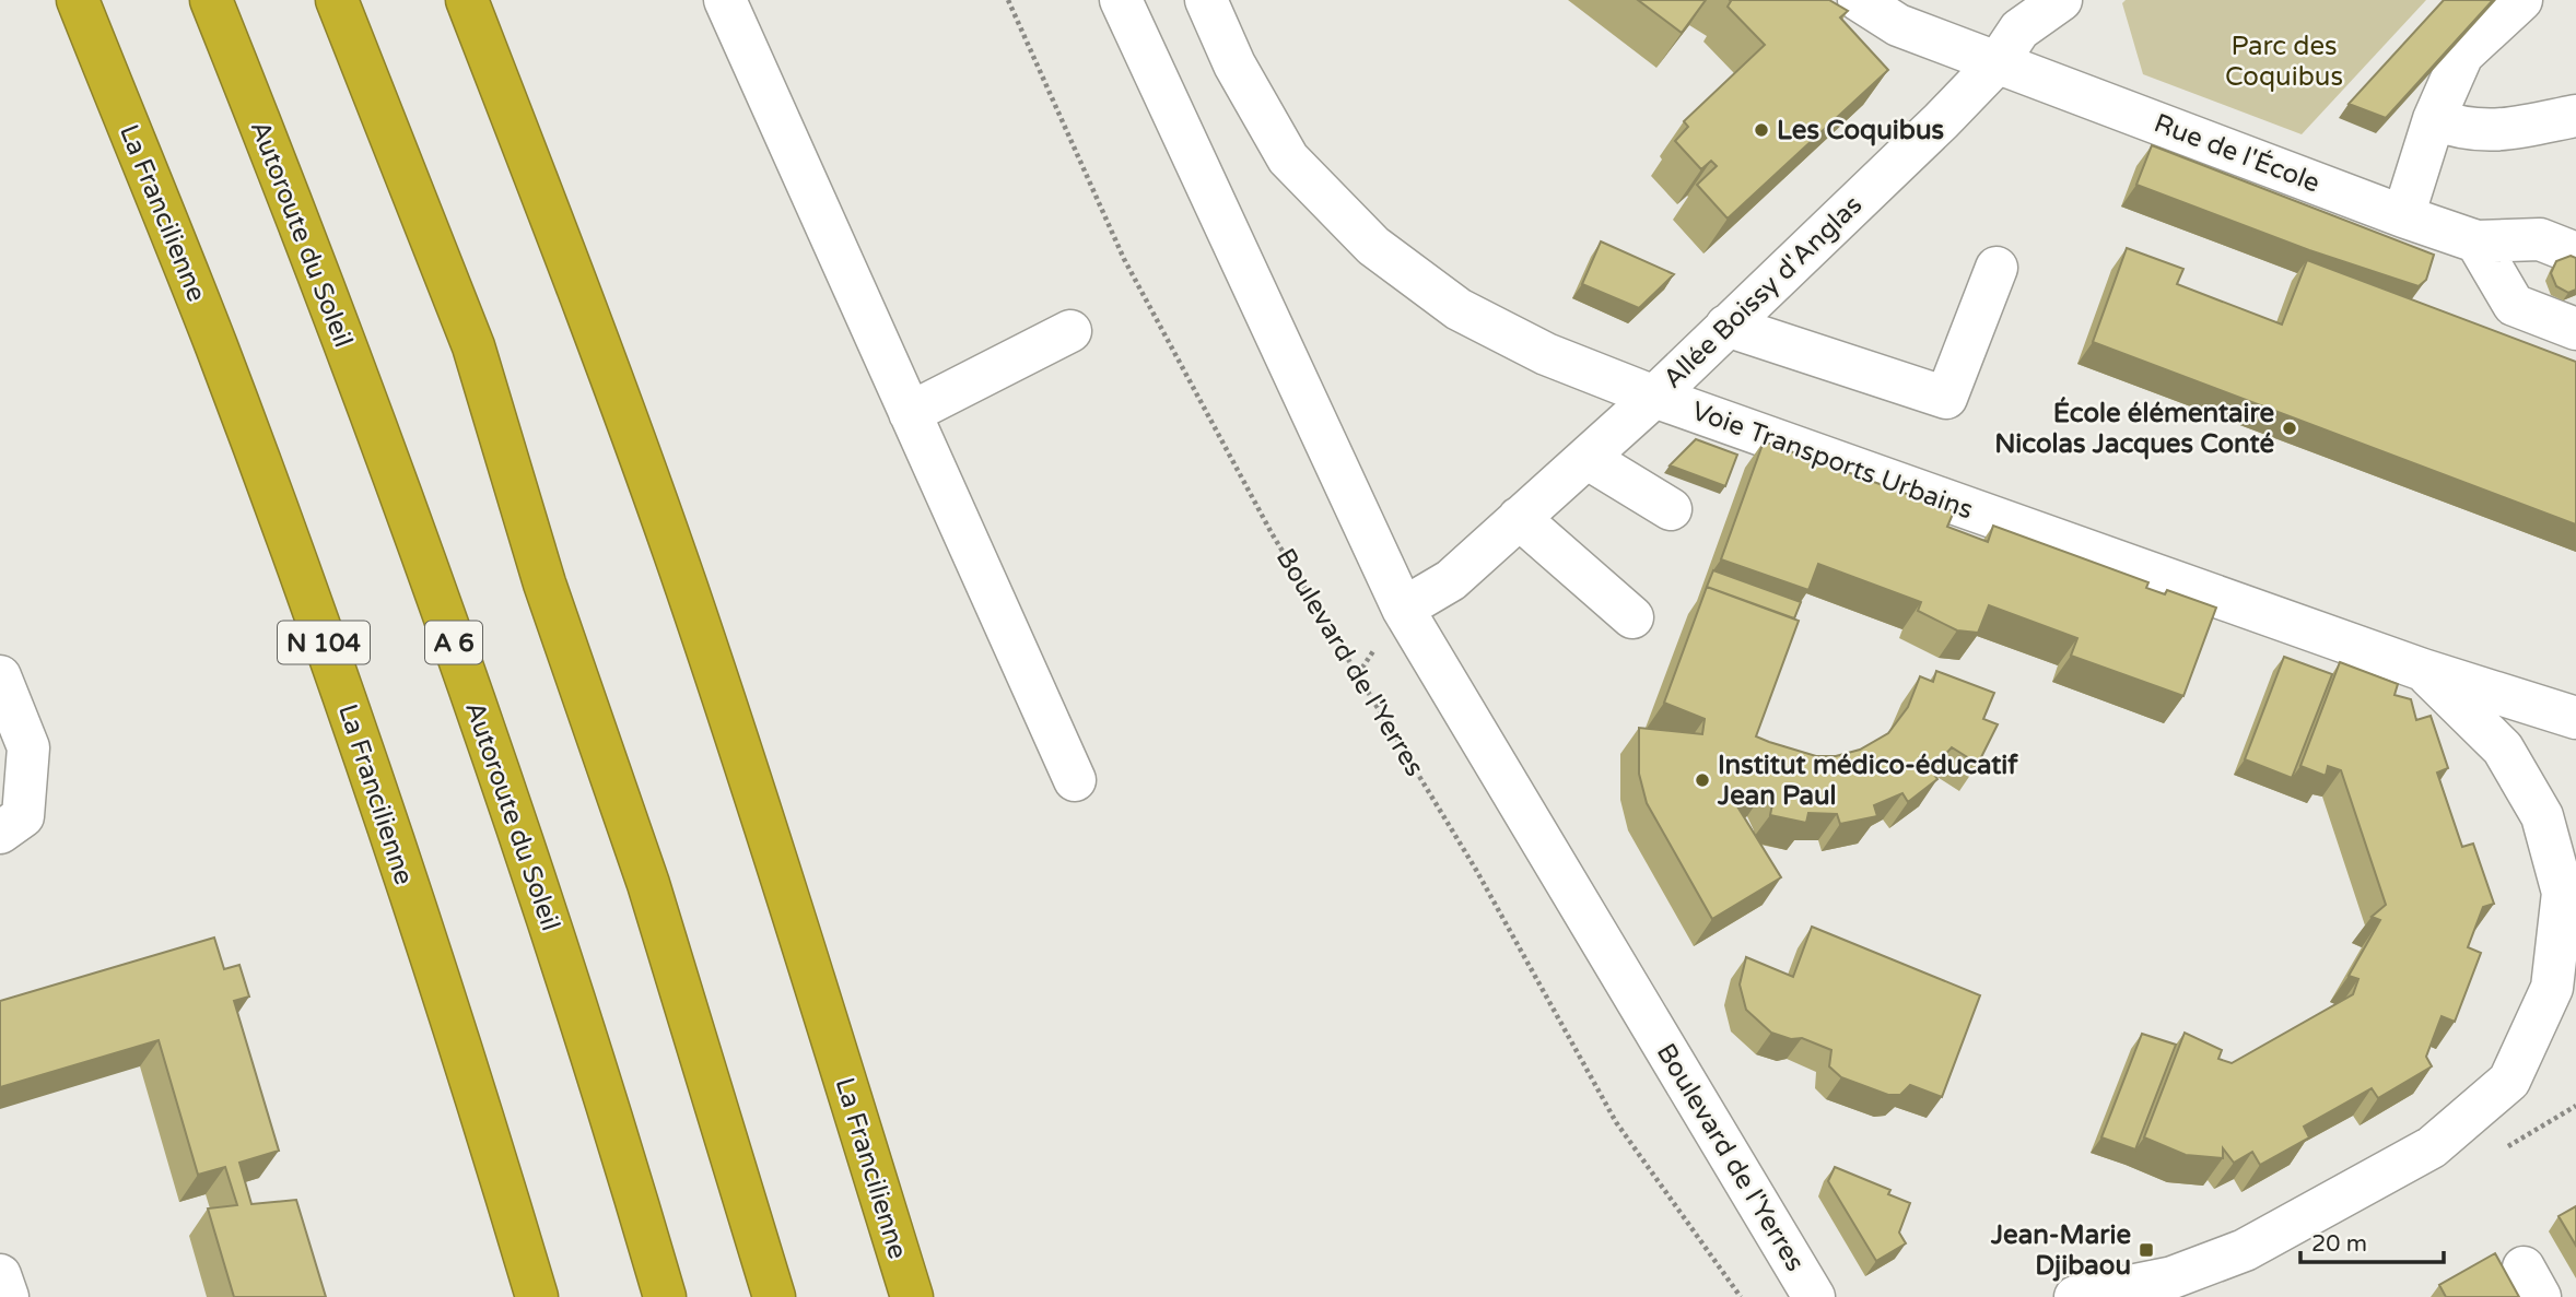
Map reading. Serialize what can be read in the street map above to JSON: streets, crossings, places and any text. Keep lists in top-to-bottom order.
{
  "streets": {
    "highway": [
      "La Francilienne",
      "Autoroute du Soleil",
      "N 104",
      "A 6"
    ],
    "street": [
      "Rue de l'École",
      "Allée Boissy d'Anglas",
      "Voie Transports Urbains",
      "Boulevard de l'Yerres"
    ]
  },
  "crossings": [
    ["Rue de l'École", "Allée Boissy d'Anglas"],
    ["Allée Boissy d'Anglas", "Voie Transports Urbains"],
    ["Allée Boissy d'Anglas", "Boulevard de l'Yerres"]
  ],
  "parks": ["Parc des Coquibus"],
  "places": {
    "other": ["Les Coquibus", "École élémentaire Nicolas Jacques Conté", "Institut médico-éducatif Jean Paul"],
    "transit": ["Jean-Marie Djibaou"]
  },
  "scale_bar": "20 m"
}
